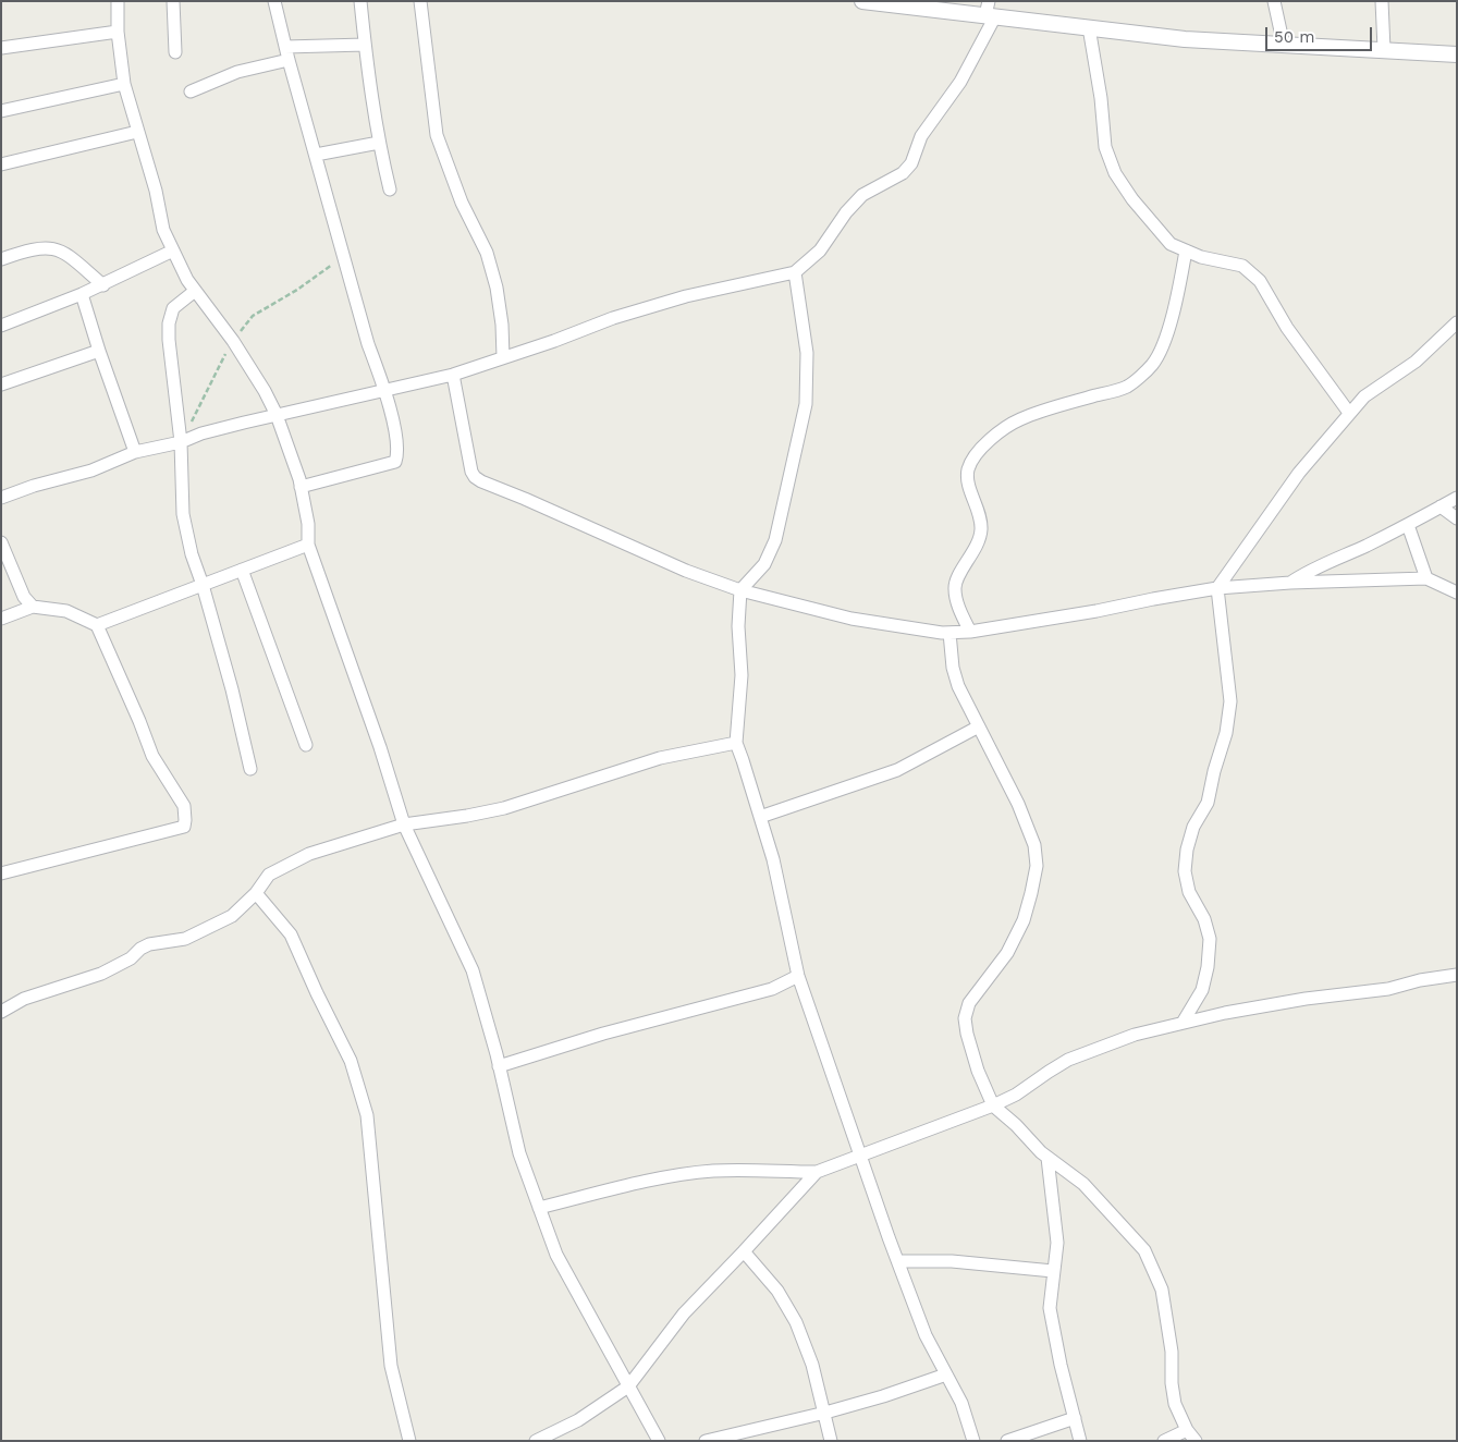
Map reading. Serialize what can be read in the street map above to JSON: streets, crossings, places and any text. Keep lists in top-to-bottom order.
{
  "scale_bar": "50 m"
}
